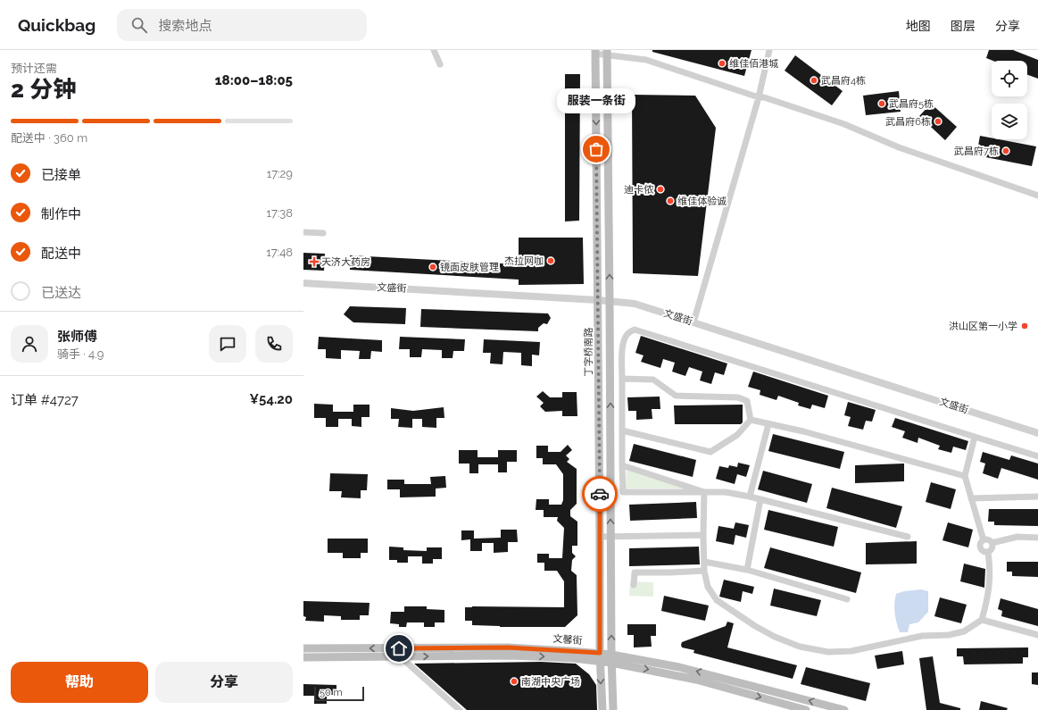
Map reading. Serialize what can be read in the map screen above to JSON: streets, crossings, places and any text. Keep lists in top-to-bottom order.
{
  "streets": {
    "main road": ["丁字桥南路", "文馨街"],
    "street": ["文盛街"]
  },
  "crossings": [
    ["文盛街", "丁字桥南路"],
    ["丁字桥南路", "文馨街"]
  ],
  "places": {
    "other": [
      "维佳佰港城",
      "武昌府4栋",
      "武昌府5栋",
      "武昌府6栋",
      "服装一条街",
      "武昌府7栋",
      "迪卡侬",
      "维佳体验诚",
      "杰拉网咖",
      "镜面皮肤管理",
      "洪山区第一小学",
      "南湖中央广场"
    ],
    "health": ["天济大药房"]
  },
  "scale_bar": "50 m",
  "page": {
    "header": "Quickbag",
    "search": "搜索地点",
    "nav": ["地图", "图层", "分享"],
    "heading": ["2 分钟", "预计还需", "18:00–18:05"],
    "panel": [
      "张师傅",
      "骑手 · 4.9",
      "订单 #4727",
      "¥54.20"
    ],
    "bubble": "服装一条街",
    "bar": "配送中 · 360 m",
    "list": [
      ["已接单", "17:29"],
      ["制作中", "17:38"],
      ["配送中", "17:48"],
      "已送达"
    ],
    "buttons": ["帮助", "分享"],
    "scale": "50 m"
  }
}
